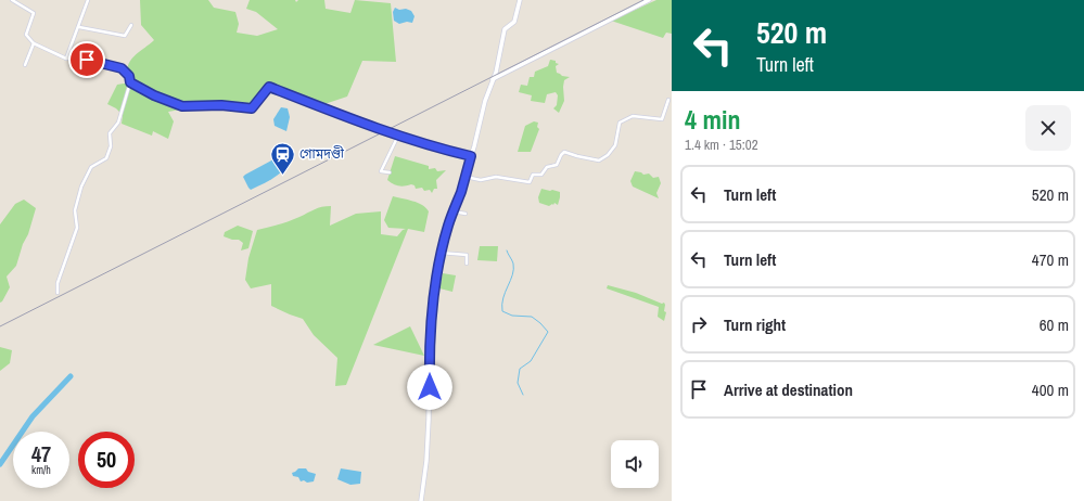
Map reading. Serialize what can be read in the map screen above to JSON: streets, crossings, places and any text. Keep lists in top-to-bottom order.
{
  "places": {
    "station": ["গোমদণ্ডী"]
  },
  "page": {
    "turn": ["520 m", "Turn left"],
    "heading": ["4 min", "1.4 km · 15:02"],
    "list": [
      {
        "name": "Turn left",
        "value": "520 m"
      },
      {
        "name": "Turn left",
        "value": "470 m"
      },
      {
        "name": "Turn right",
        "value": "60 m"
      },
      {
        "name": "Arrive at destination",
        "value": "400 m"
      }
    ],
    "speed": "47 km/h",
    "limit": "50"
  }
}
